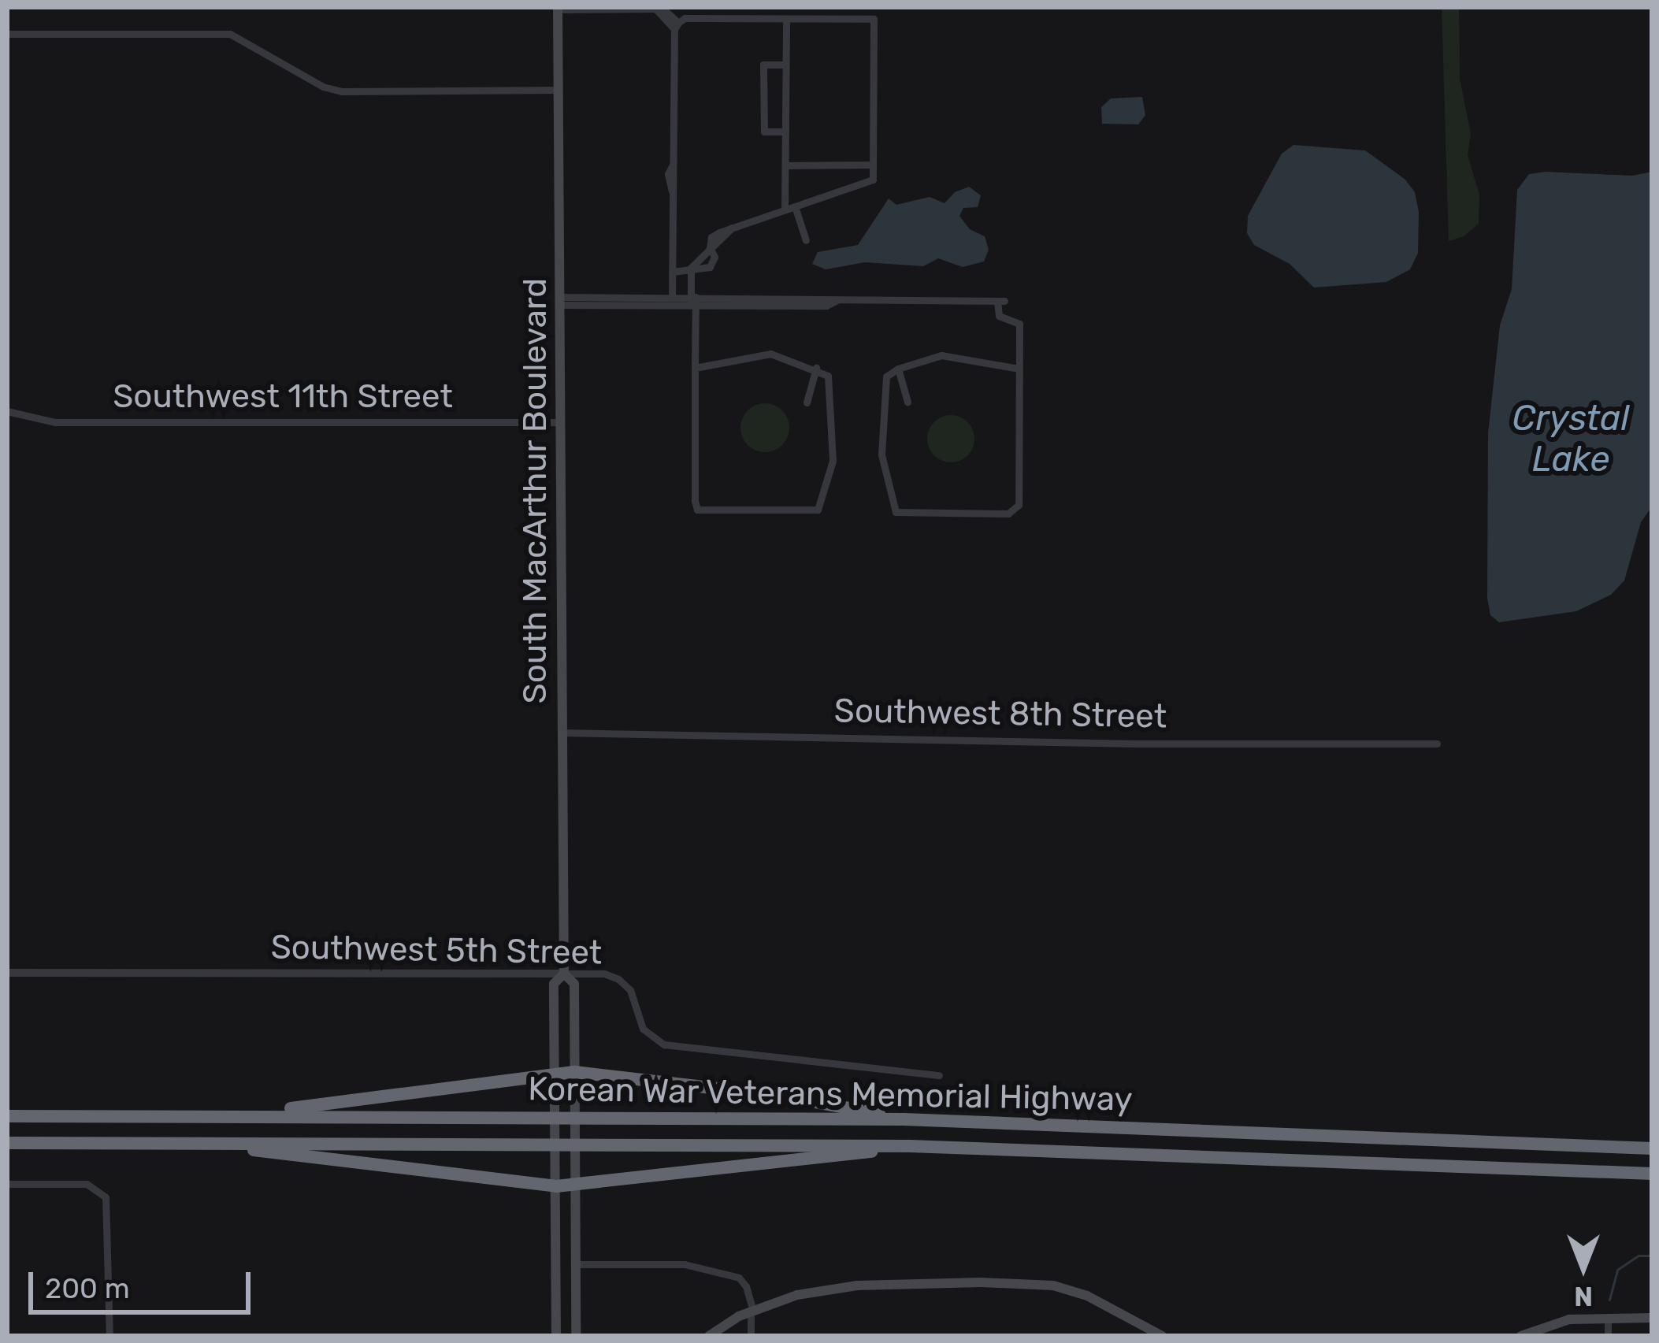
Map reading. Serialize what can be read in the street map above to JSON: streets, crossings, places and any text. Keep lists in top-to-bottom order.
{
  "streets": {
    "highway": ["Korean War Veterans Memorial Highway"],
    "main road": ["South MacArthur Boulevard"],
    "street": ["Southwest 11th Street", "Southwest 8th Street", "Southwest 5th Street"]
  },
  "crossings": [
    ["Southwest 11th Street", "South MacArthur Boulevard"],
    ["South MacArthur Boulevard", "Southwest 8th Street"],
    ["South MacArthur Boulevard", "Southwest 5th Street"]
  ],
  "water": ["Crystal Lake"],
  "scale_bar": "200 m",
  "north": "bottom"
}
